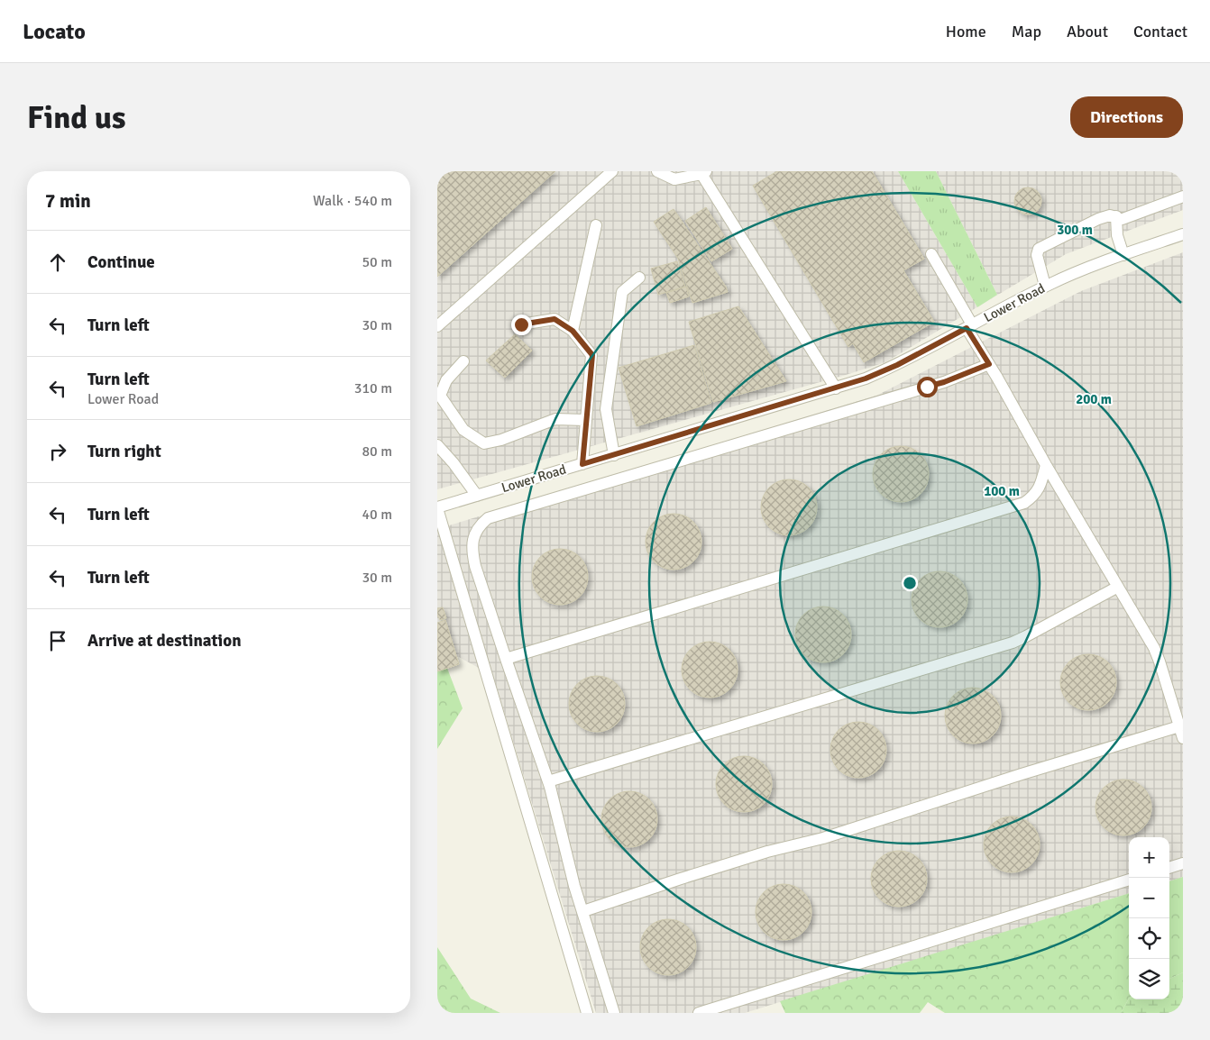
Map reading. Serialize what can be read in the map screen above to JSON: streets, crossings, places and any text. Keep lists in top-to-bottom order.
{
  "streets": {
    "street": ["Lower Road"]
  },
  "page": {
    "header": "Locato",
    "nav": [
      "Home",
      "Map",
      "About",
      "Contact"
    ],
    "buttons": "Directions",
    "title": "Find us",
    "heading": ["7 min", "Walk · 540 m"],
    "list": [
      ["Continue", "50 m"],
      ["Turn left", "30 m"],
      ["Turn left", "Lower Road", "310 m"],
      ["Turn right", "80 m"],
      ["Turn left", "40 m"],
      ["Turn left", "30 m"],
      "Arrive at destination"
    ],
    "map_buttons": ["+", "−"]
  },
  "rings": ["300 m", "200 m", "100 m"]
}
